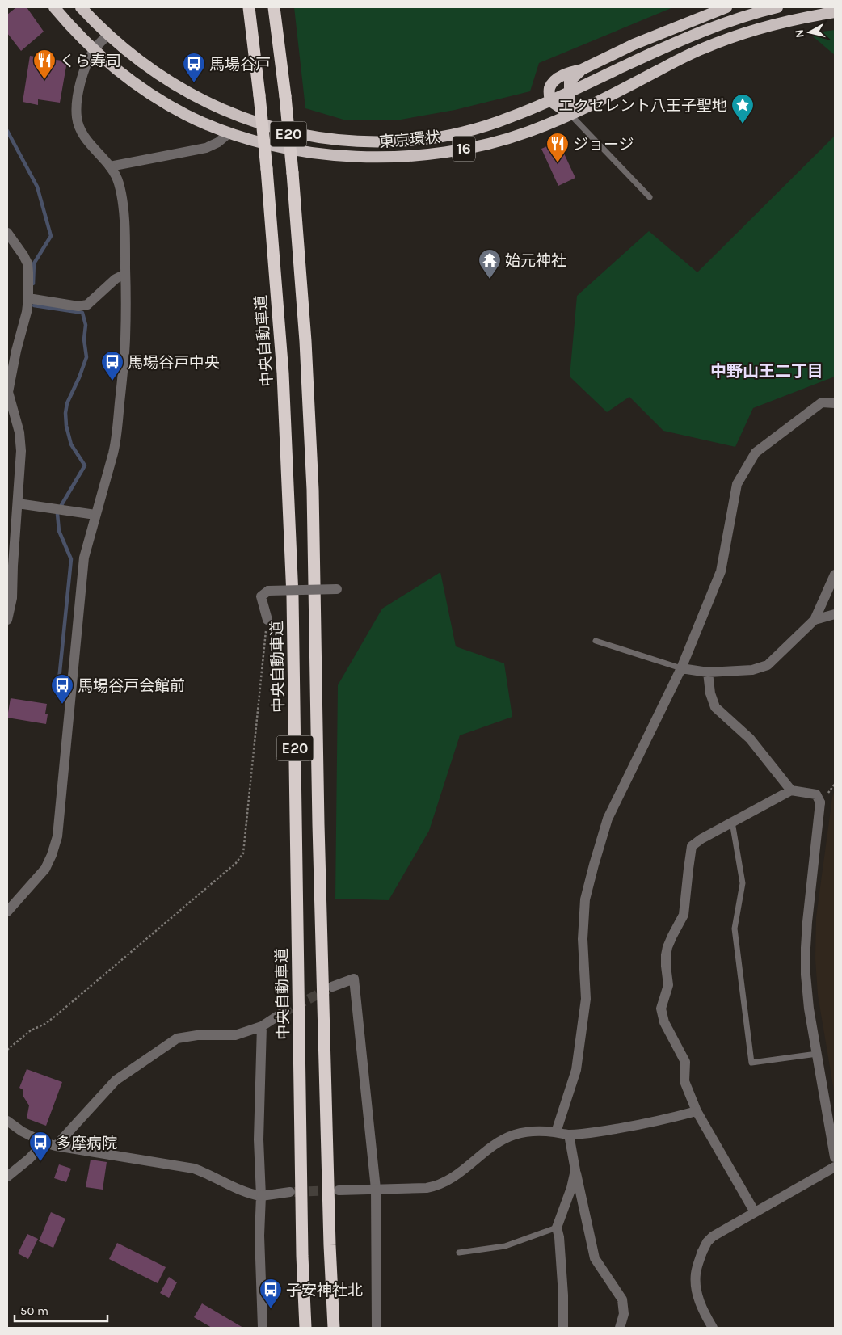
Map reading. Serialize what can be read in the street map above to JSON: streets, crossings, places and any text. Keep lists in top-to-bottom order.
{
  "streets": {
    "highway": [
      "E20",
      "東京環状",
      "16",
      "中央自動車道"
    ]
  },
  "districts": ["中野山王二丁目"],
  "places": {
    "restaurant": ["くら寿司", "ジョージ"],
    "bus stop": [
      "馬場谷戸",
      "馬場谷戸中央",
      "馬場谷戸会館前",
      "多摩病院",
      "子安神社北"
    ],
    "place": ["エクセレント八王子聖地"],
    "temple": ["始元神社"]
  },
  "scale_bar": "50 m",
  "north": "left"
}
